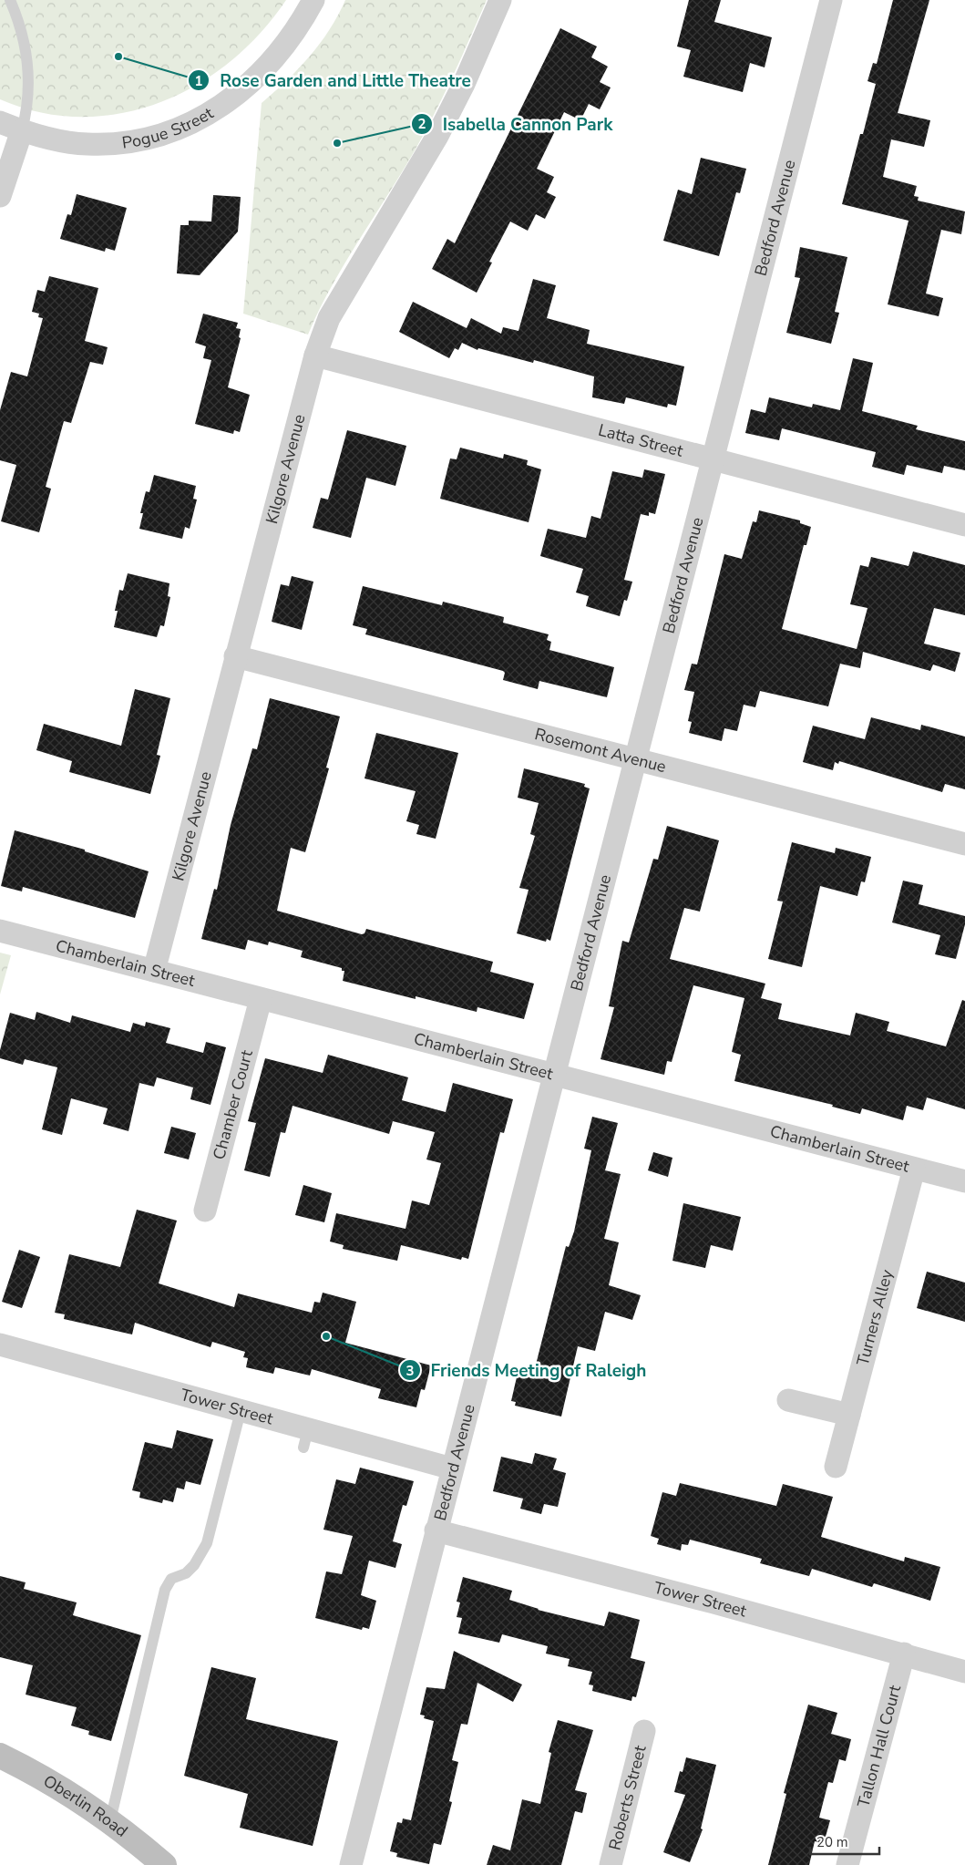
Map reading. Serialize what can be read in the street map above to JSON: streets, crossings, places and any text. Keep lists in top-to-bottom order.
{
  "streets": {
    "main road": ["Oberlin Road"],
    "street": [
      "Pogue Street",
      "Bedford Avenue",
      "Latta Street",
      "Kilgore Avenue",
      "Rosemont Avenue",
      "Chamberlain Street",
      "Chamber Court",
      "Turners Alley",
      "Tower Street",
      "Tallon Hall Court",
      "Roberts Street"
    ]
  },
  "crossings": [
    ["Bedford Avenue", "Latta Street"],
    ["Bedford Avenue", "Rosemont Avenue"],
    ["Bedford Avenue", "Chamberlain Street"],
    ["Bedford Avenue", "Tower Street"],
    ["Latta Street", "Kilgore Avenue"],
    ["Kilgore Avenue", "Rosemont Avenue"],
    ["Kilgore Avenue", "Chamberlain Street"],
    ["Chamberlain Street", "Chamber Court"],
    ["Chamberlain Street", "Turners Alley"],
    ["Tower Street", "Tallon Hall Court"]
  ],
  "places": ["Rose Garden and Little Theatre", "Isabella Cannon Park", "Friends Meeting of Raleigh"],
  "scale_bar": "20 m"
}
